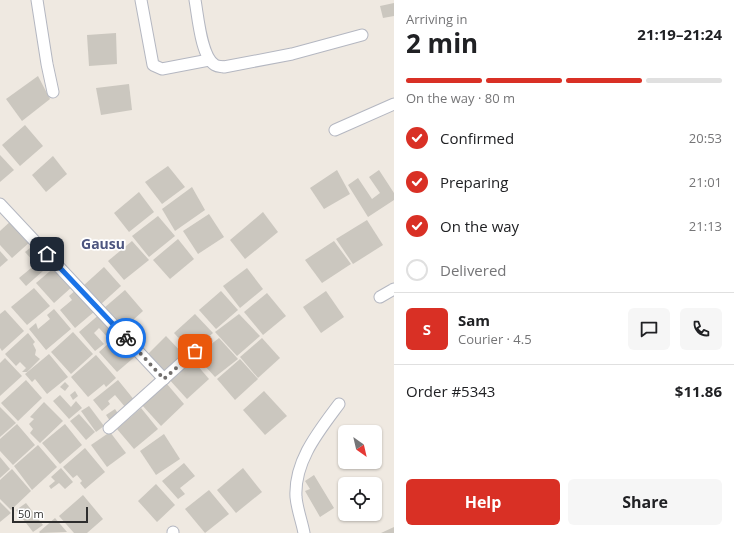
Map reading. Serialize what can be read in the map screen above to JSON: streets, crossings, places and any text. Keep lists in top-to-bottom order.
{
  "districts": ["Gausu"],
  "scale_bar": "50 m",
  "north": "bottom right",
  "page": {
    "heading": ["2 min", "Arriving in", "21:19–21:24"],
    "panel": [
      "Sam",
      "Courier · 4.5",
      "Order #5343",
      "$11.86"
    ],
    "bar": "On the way · 80 m",
    "list": [
      ["Confirmed", "20:53"],
      ["Preparing", "21:01"],
      ["On the way", "21:13"],
      "Delivered"
    ],
    "round": "S",
    "buttons": ["Help", "Share"],
    "scale": "50 m"
  }
}
